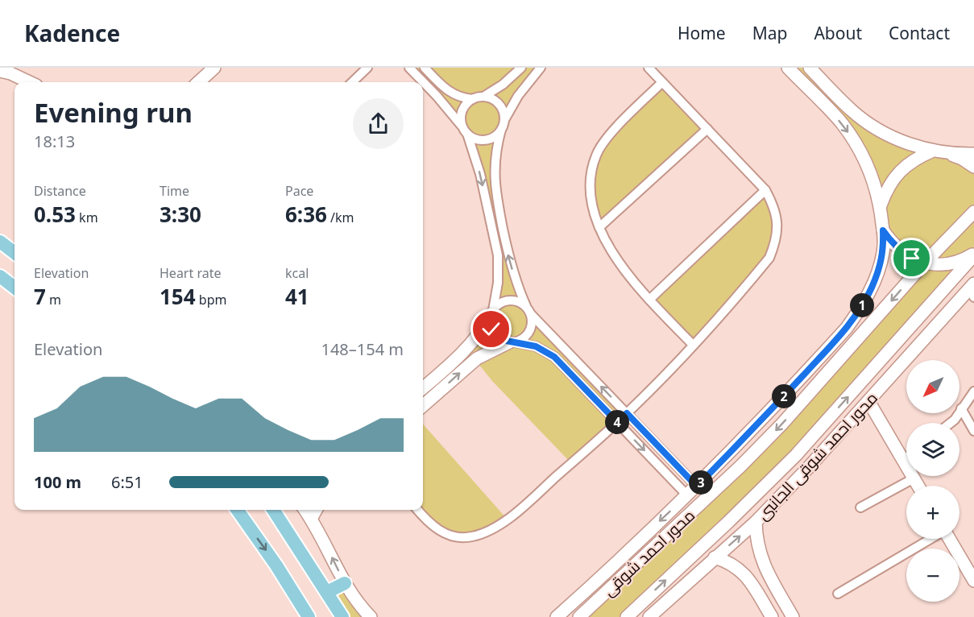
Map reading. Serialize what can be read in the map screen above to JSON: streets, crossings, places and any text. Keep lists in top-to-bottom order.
{
  "streets": {
    "street": ["محور احمد شوقى الجانبى", "محور احمد شوقى"]
  },
  "north": "bottom left",
  "page": {
    "header": "Kadence",
    "nav": [
      "Home",
      "Map",
      "About",
      "Contact"
    ],
    "heading": ["Evening run", "18:13"],
    "stats": [
      ["Distance", "0.53 km"],
      ["Time", "3:30"],
      ["Pace", "6:36 /km"],
      ["Elevation", "7 m"],
      ["Heart rate", "154 bpm"],
      ["kcal", "41"]
    ],
    "pins": [
      "1",
      "2",
      "4",
      "3"
    ],
    "chart": ["Elevation", "148–154 m"],
    "map_buttons": ["+", "−"],
    "list": [
      {
        "name": "100 m",
        "note": "6:51"
      }
    ]
  }
}
